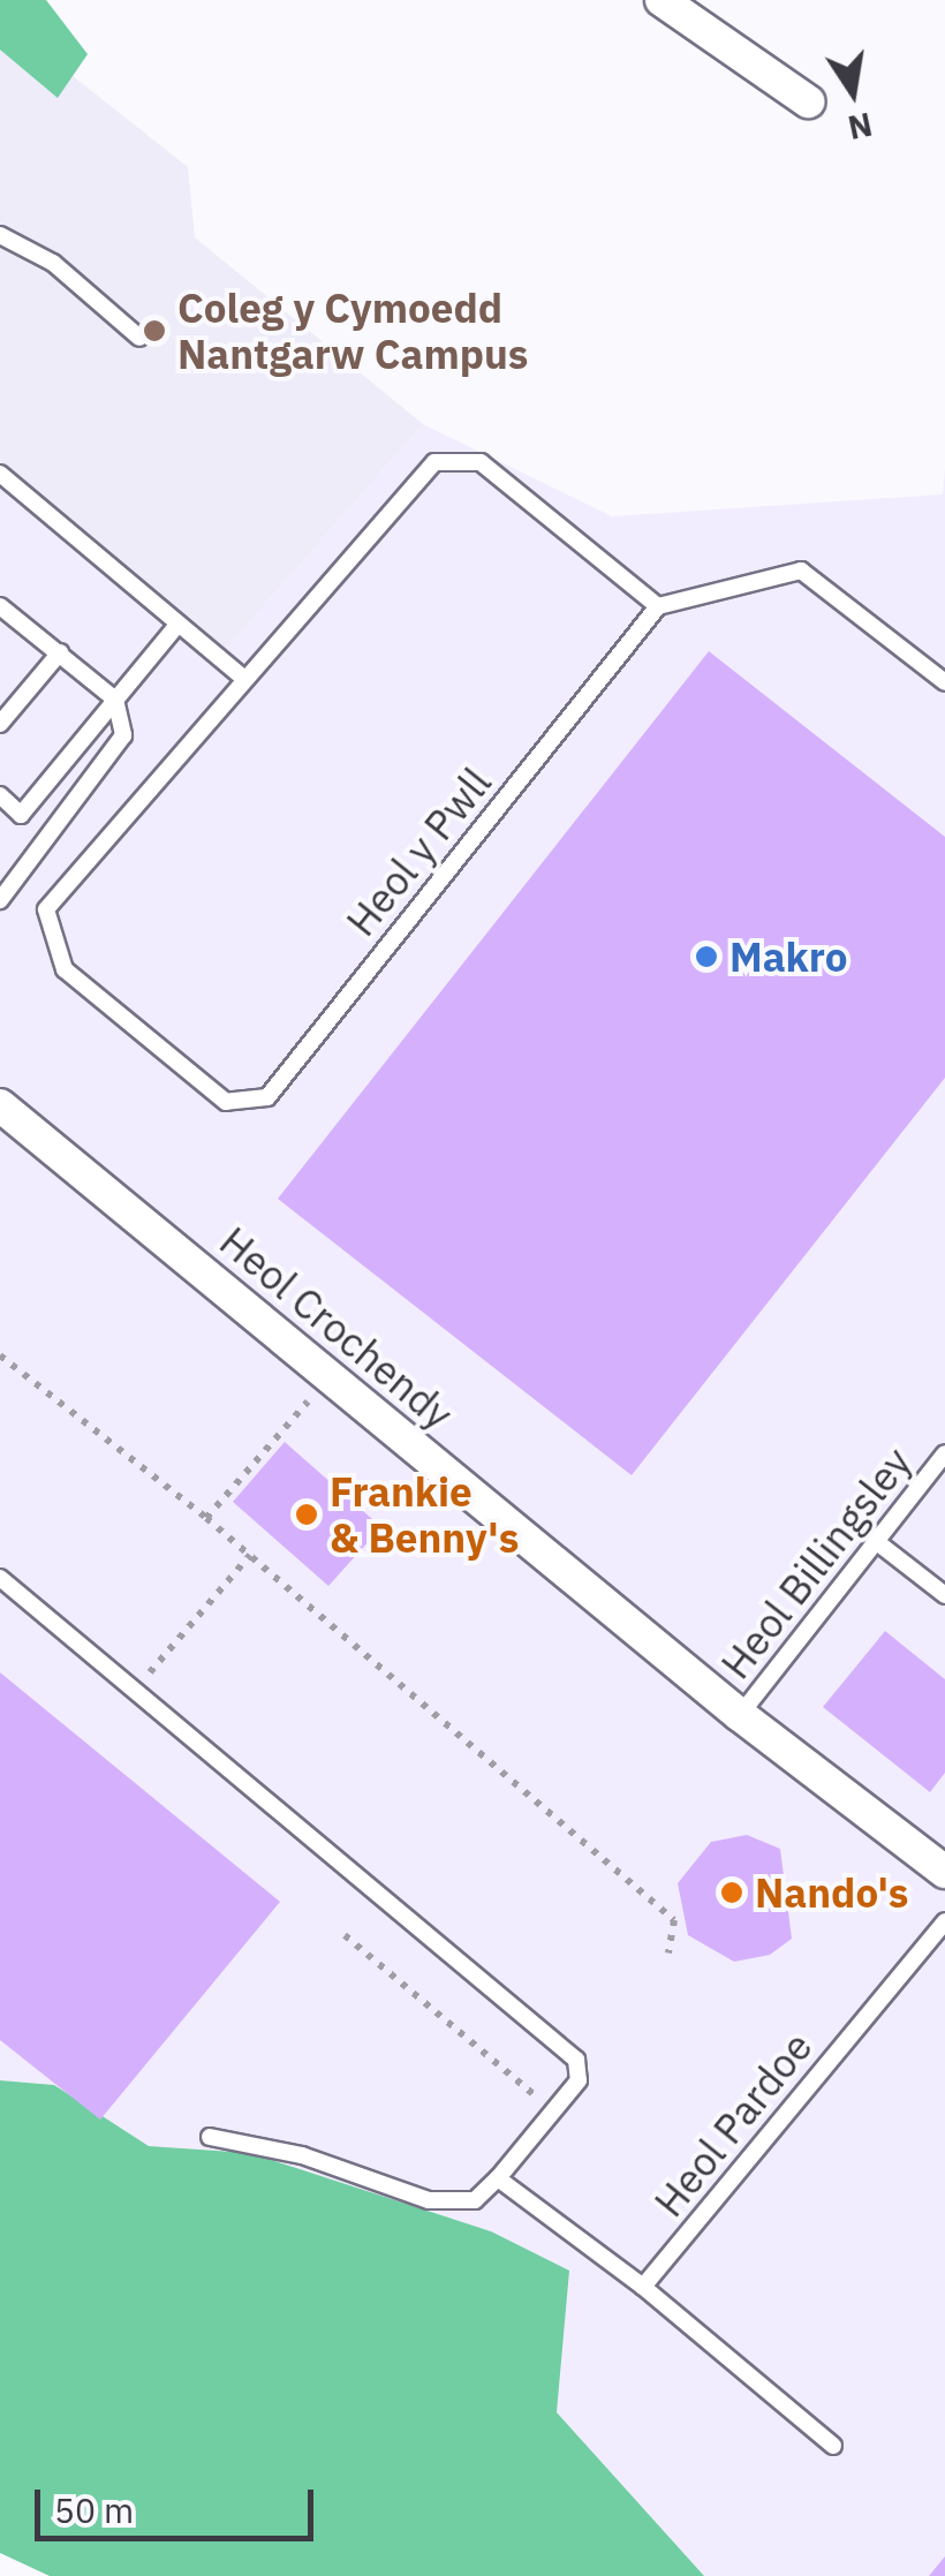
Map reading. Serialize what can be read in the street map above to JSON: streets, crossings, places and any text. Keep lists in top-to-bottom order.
{
  "streets": {
    "street": ["Heol Crochendy"],
    "lane": ["Heol y Pwll", "Heol Billingsley", "Heol Pardoe"]
  },
  "crossings": [
    ["Heol Crochendy", "Heol Billingsley"]
  ],
  "places": [
    "Coleg y Cymoedd Nantgarw Campus",
    "Makro",
    "Frankie & Benny's",
    "Nando's"
  ],
  "scale_bar": "50 m",
  "north": "bottom"
}
